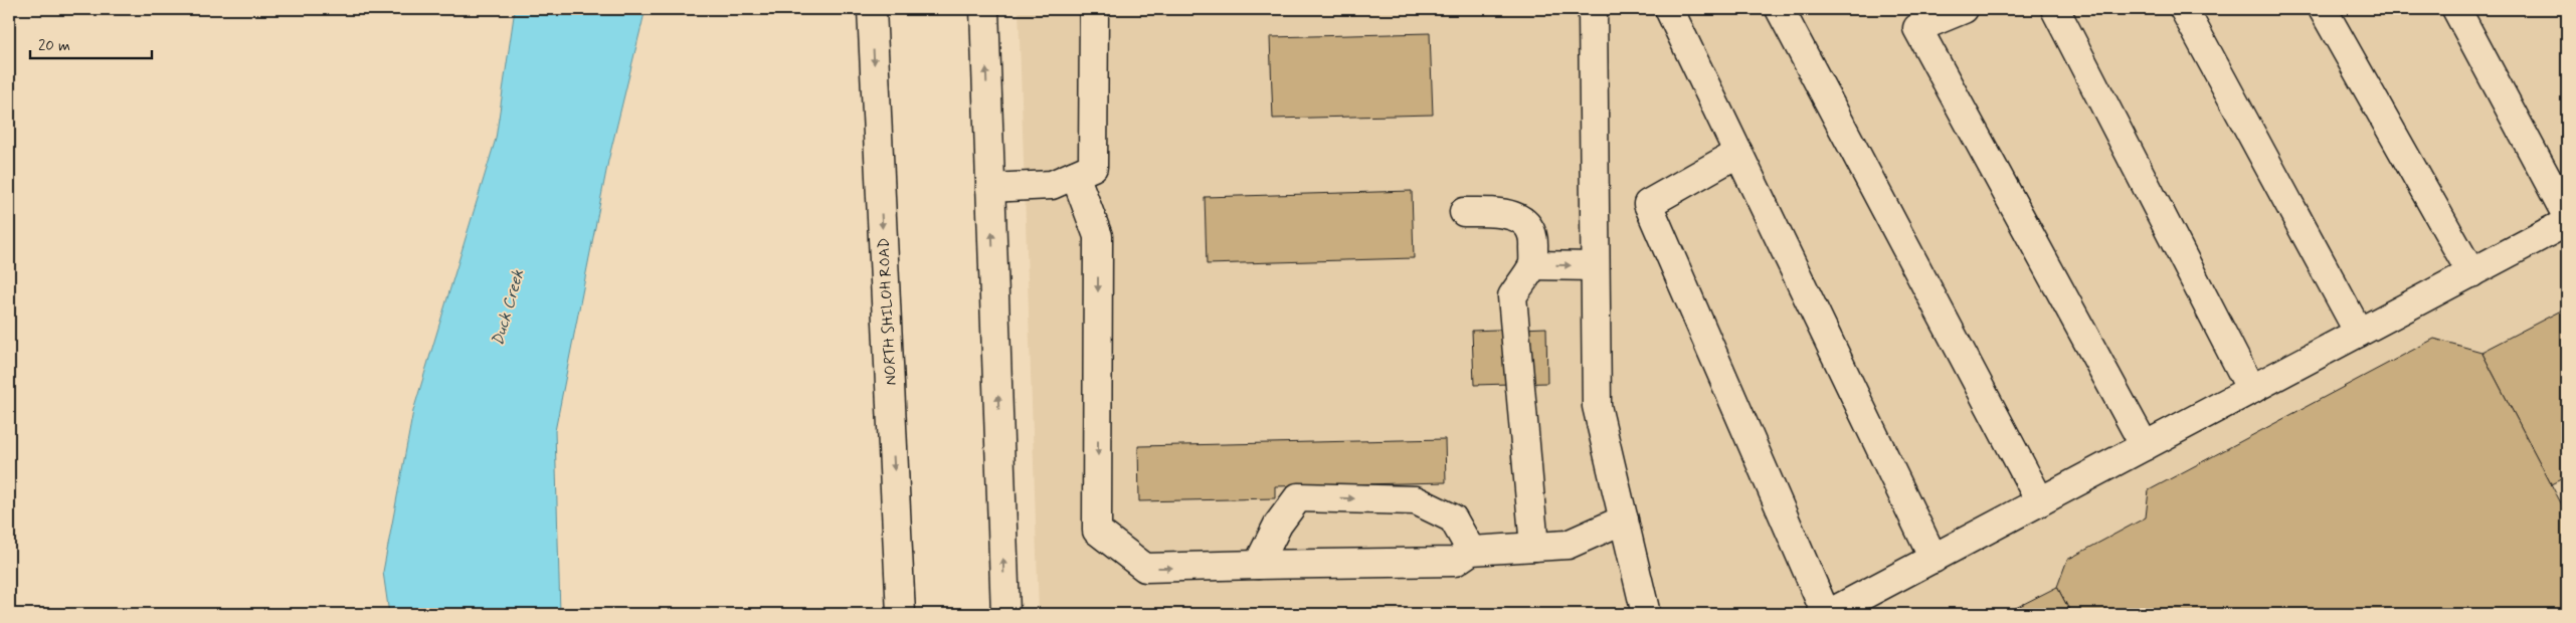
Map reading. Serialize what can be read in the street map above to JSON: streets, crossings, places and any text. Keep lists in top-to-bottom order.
{
  "streets": {
    "main road": ["NORTH SHILOH ROAD"]
  },
  "water": ["Duck Creek"],
  "scale_bar": "20 m"
}
